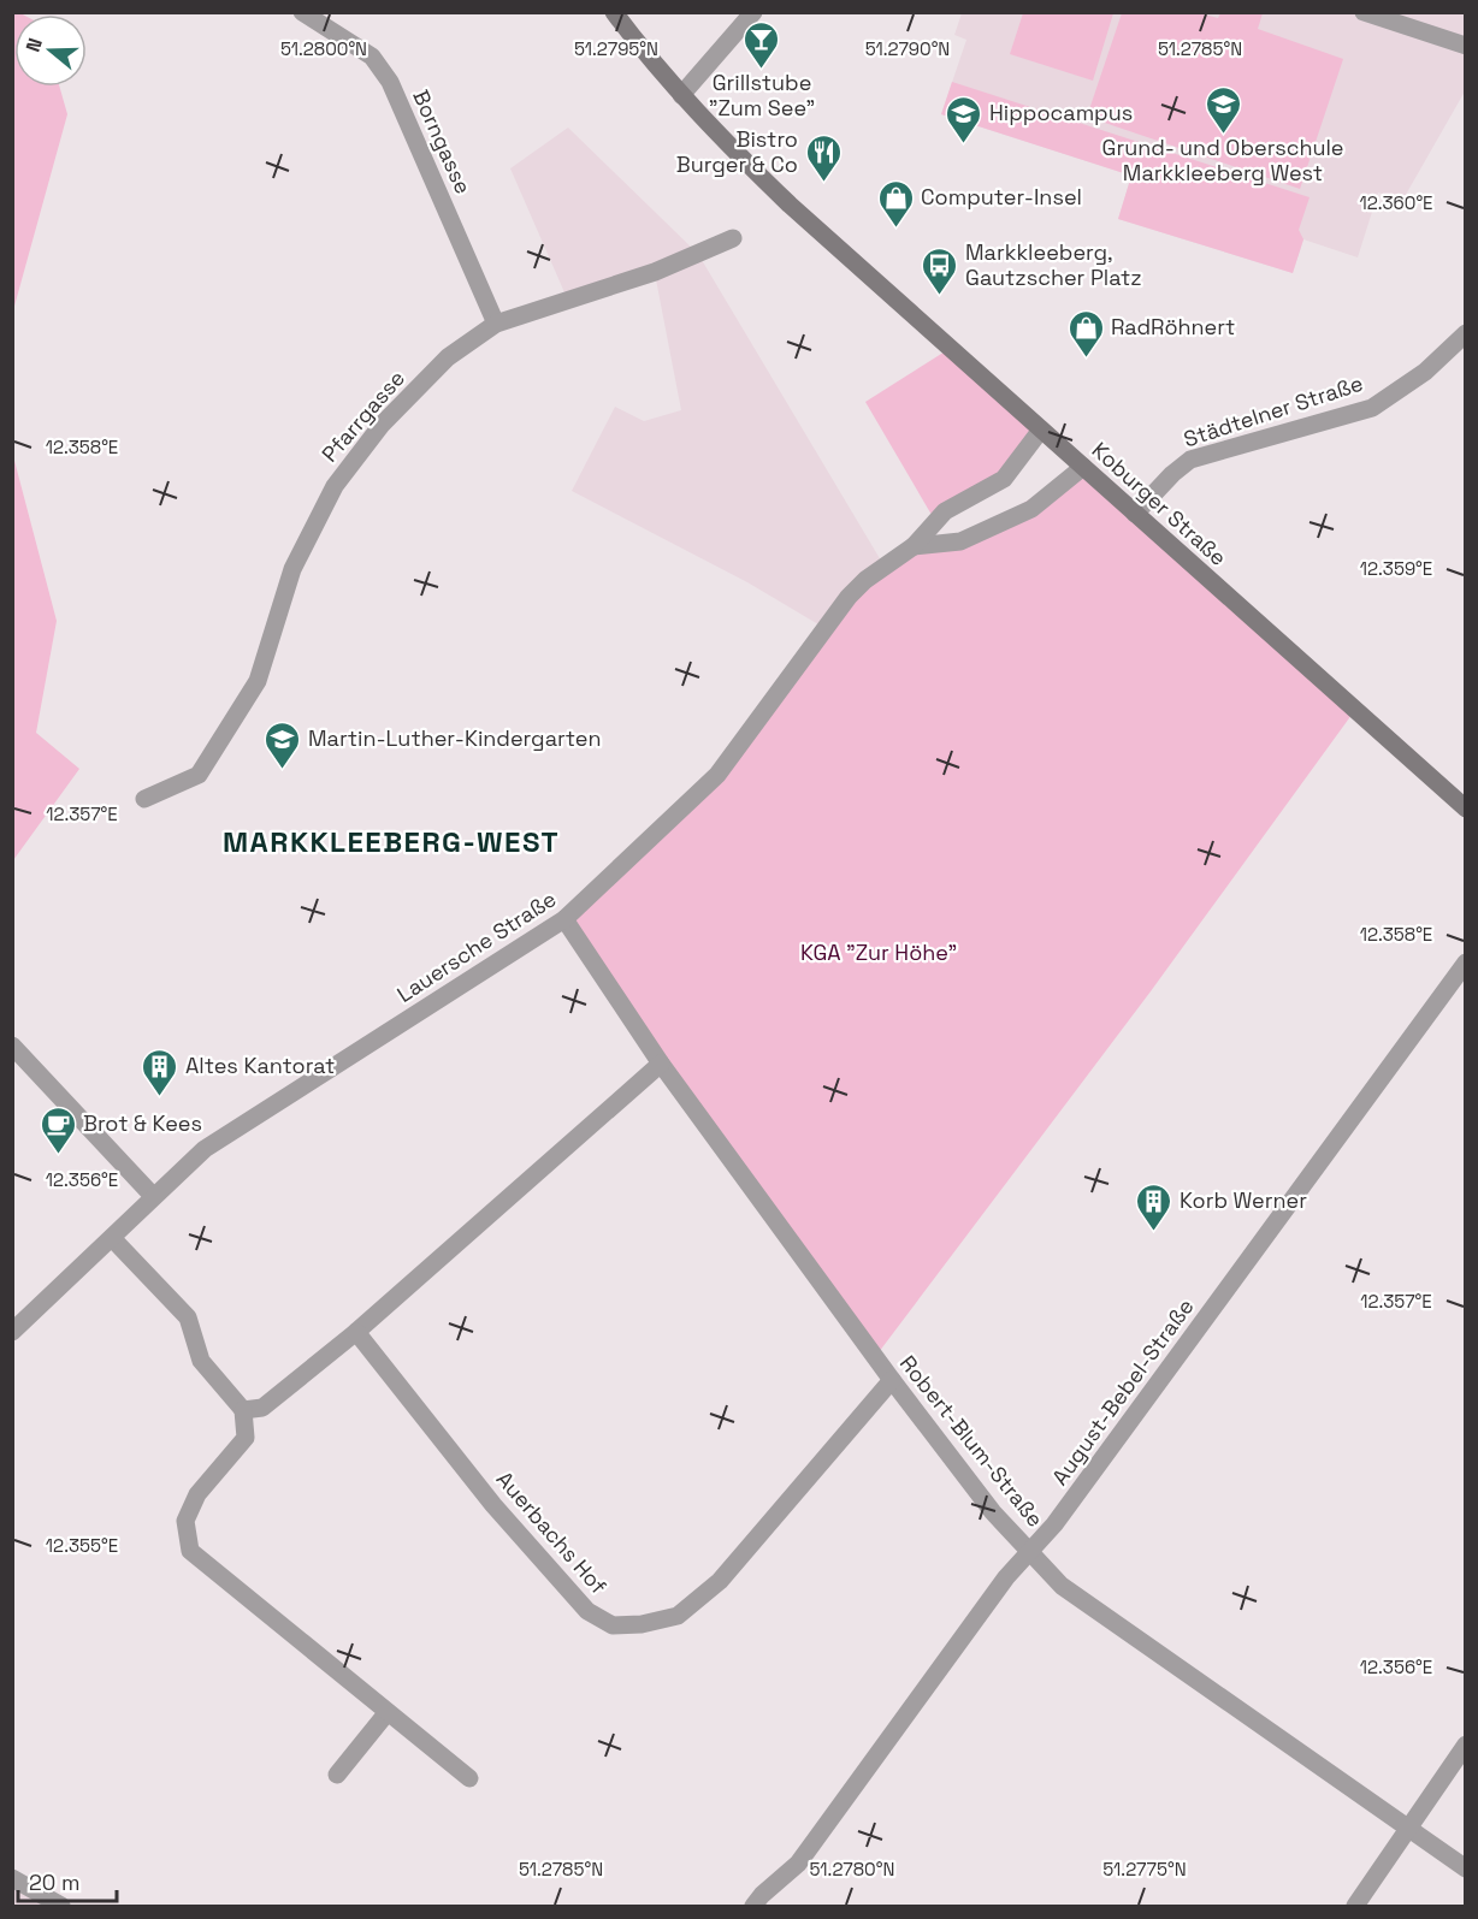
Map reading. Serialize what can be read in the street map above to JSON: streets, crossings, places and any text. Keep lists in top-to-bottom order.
{
  "streets": {
    "main road": ["Koburger Straße"],
    "street": [
      "Borngasse",
      "Städtelner Straße",
      "Pfarrgasse",
      "Lauersche Straße",
      "August-Bebel-Straße",
      "Robert-Blum-Straße",
      "Auerbachs Hof"
    ]
  },
  "crossings": [
    ["Borngasse", "Pfarrgasse"],
    ["Städtelner Straße", "Koburger Straße"],
    ["Koburger Straße", "Lauersche Straße"],
    ["Lauersche Straße", "Robert-Blum-Straße"],
    ["August-Bebel-Straße", "Robert-Blum-Straße"],
    ["Robert-Blum-Straße", "Auerbachs Hof"]
  ],
  "districts": ["MARKKLEEBERG-WEST"],
  "parks": ["KGA \"Zur Höhe\""],
  "places": {
    "bar": ["Grillstube \"Zum See\""],
    "school or university": ["Grund- und Oberschule Markkleeberg West", "Hippocampus", "Martin-Luther-Kindergarten"],
    "restaurant": ["Bistro Burger & Co"],
    "shop": ["Computer-Insel", "RadRöhnert"],
    "bus stop": ["Markkleeberg, Gautzscher Platz"],
    "building": ["Altes Kantorat", "Korb Werner"],
    "cafe": ["Brot & Kees"]
  },
  "scale_bar": "20 m",
  "north": "left",
  "coordinates": [
    "51.2800°N",
    "51.2795°N",
    "51.2790°N",
    "51.2785°N",
    "12.360°E",
    "12.358°E",
    "12.359°E",
    "12.357°E",
    "12.356°E",
    "12.355°E",
    "51.2780°N",
    "51.2775°N"
  ]
}
